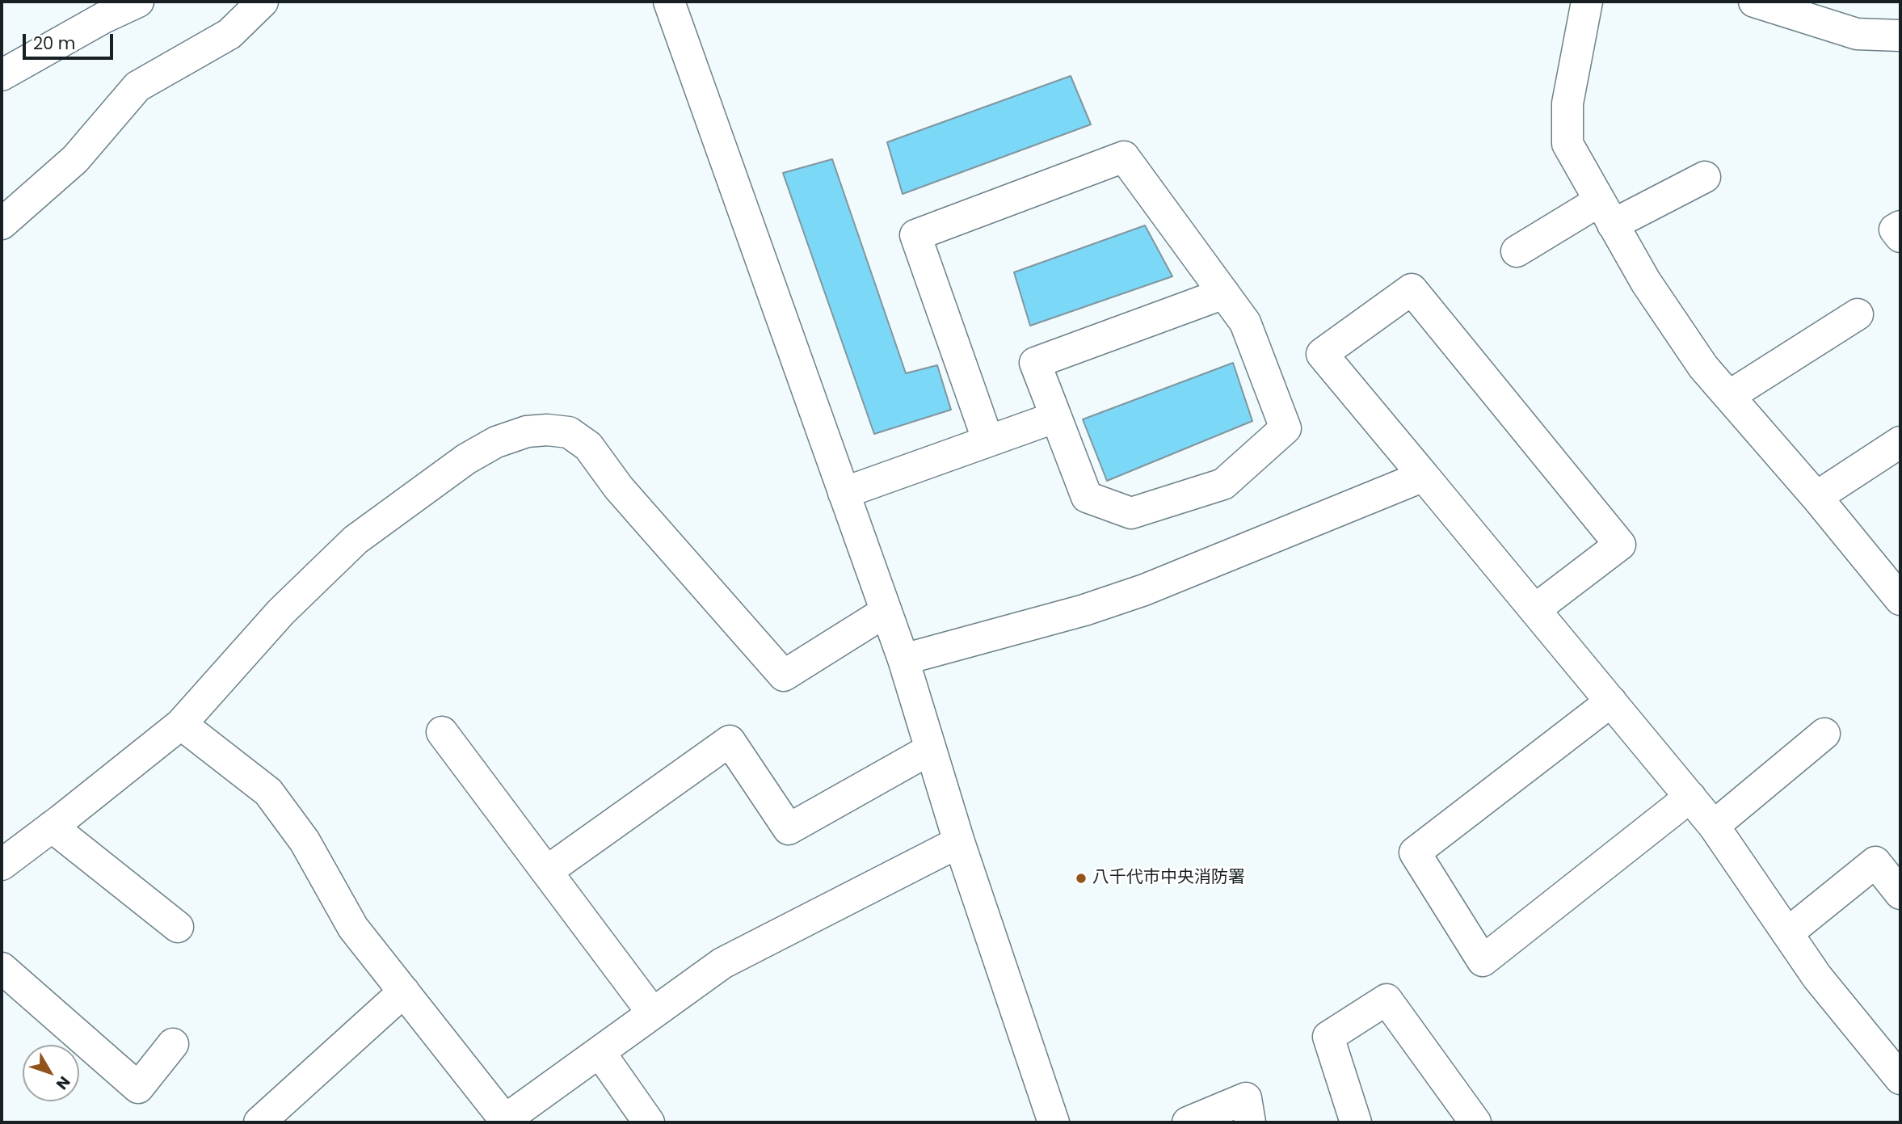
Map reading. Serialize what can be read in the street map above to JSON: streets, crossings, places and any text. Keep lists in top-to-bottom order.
{
  "places": ["八千代市中央消防署"],
  "scale_bar": "20 m",
  "north": "bottom right"
}
